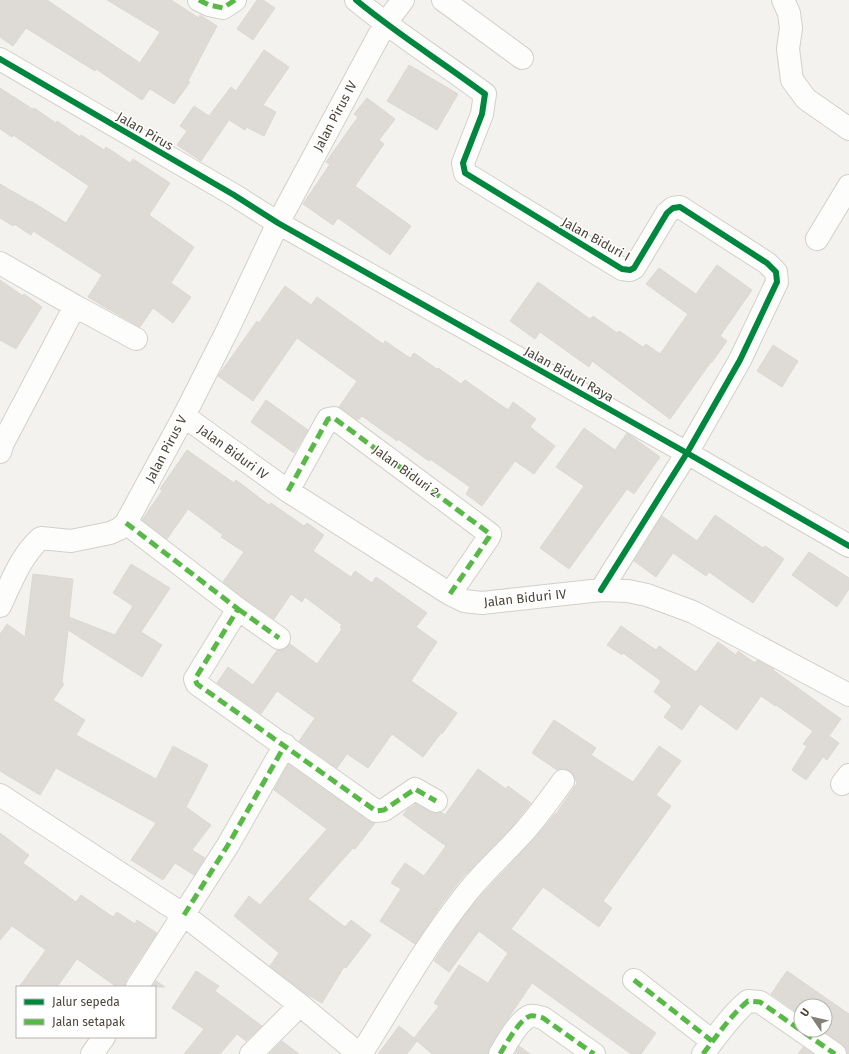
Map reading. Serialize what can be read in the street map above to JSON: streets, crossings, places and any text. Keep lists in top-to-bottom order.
{
  "streets": {
    "street": [
      "Jalan Pirus IV",
      "Jalan Pirus",
      "Jalan Biduri I",
      "Jalan Biduri Raya",
      "Jalan Pirus V",
      "Jalan Biduri IV",
      "Jalan Biduri 2"
    ]
  },
  "crossings": [
    ["Jalan Pirus IV", "Jalan Pirus"],
    ["Jalan Pirus IV", "Jalan Biduri I"],
    ["Jalan Pirus IV", "Jalan Biduri Raya"],
    ["Jalan Pirus IV", "Jalan Pirus V"],
    ["Jalan Pirus", "Jalan Biduri Raya"],
    ["Jalan Pirus", "Jalan Pirus V"],
    ["Jalan Biduri I", "Jalan Biduri Raya"],
    ["Jalan Biduri Raya", "Jalan Pirus V"],
    ["Jalan Pirus V", "Jalan Biduri IV"],
    ["Jalan Biduri IV", "Jalan Biduri 2"]
  ],
  "legend": ["Jalur sepeda", "Jalan setapak"],
  "north": "top left"
}
